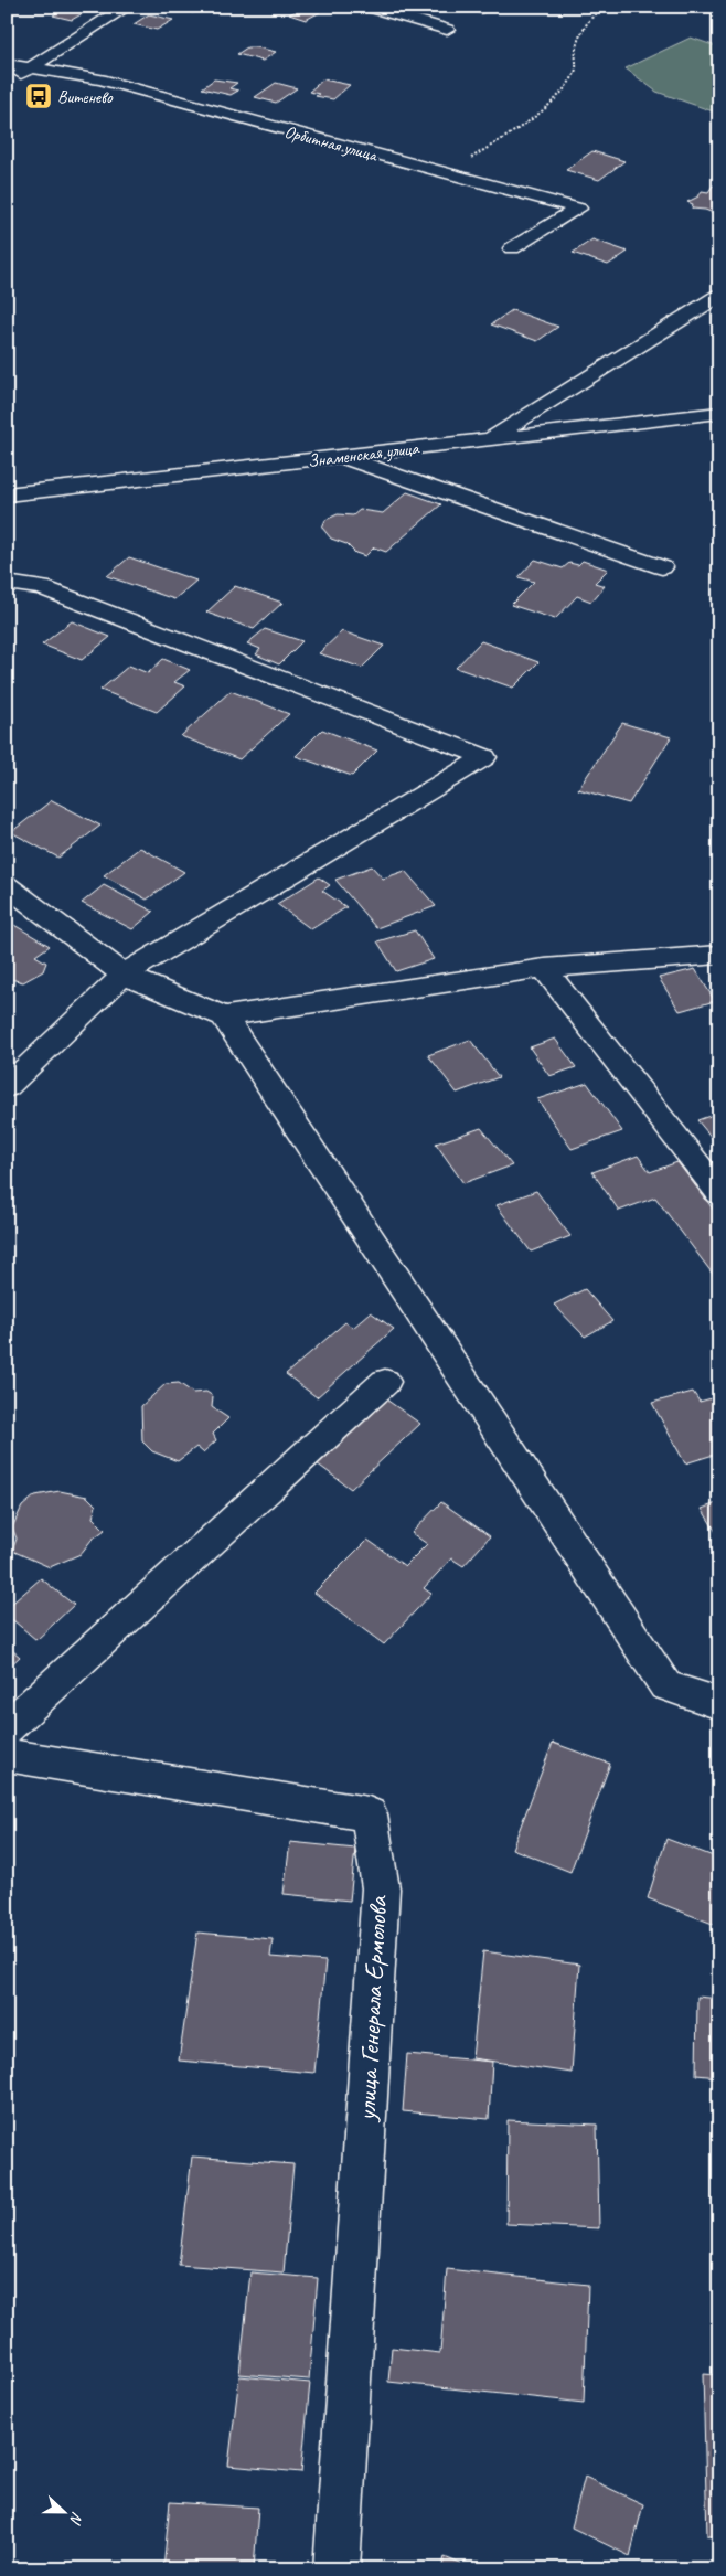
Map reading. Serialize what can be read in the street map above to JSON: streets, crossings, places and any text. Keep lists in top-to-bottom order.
{
  "streets": {
    "street": ["Орбитная улица", "Знаменская улица", "улица Генерала Ермолова"]
  },
  "places": {
    "bus stop": ["Витенево"]
  },
  "north": "right"
}
